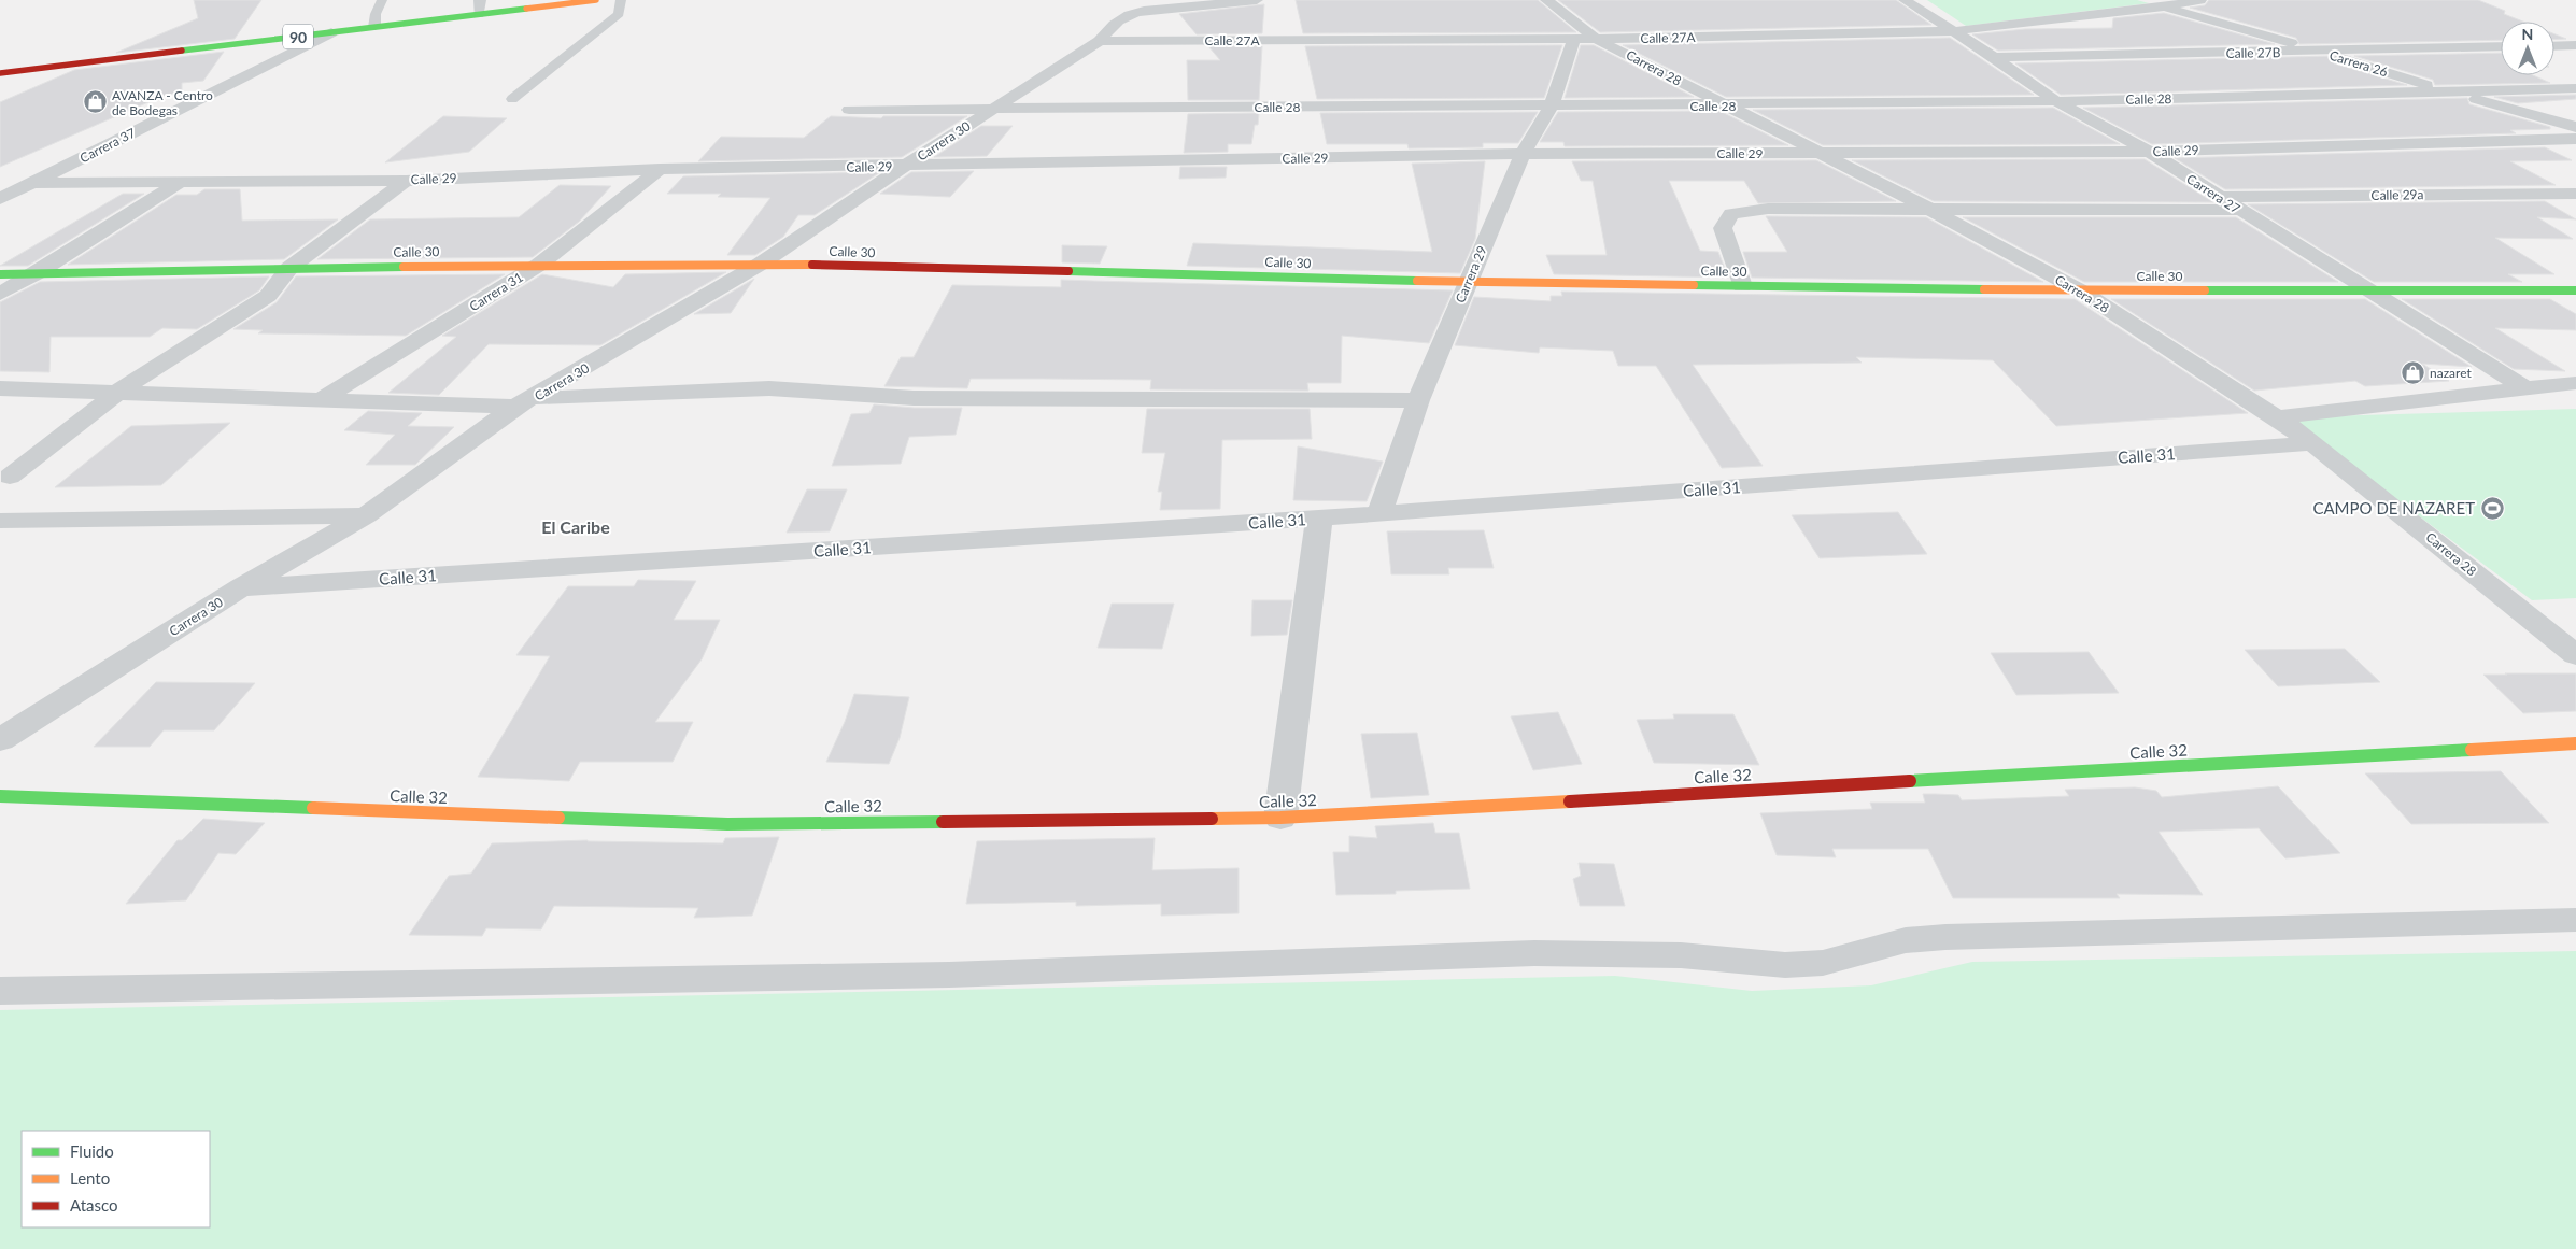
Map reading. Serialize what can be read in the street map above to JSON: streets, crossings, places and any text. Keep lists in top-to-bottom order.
{
  "streets": {
    "main road": ["90", "Calle 30", "Calle 32"],
    "street": [
      "Calle 27A",
      "Calle 27B",
      "Carrera 26",
      "Carrera 28",
      "Calle 28",
      "Carrera 30",
      "Carrera 37",
      "Calle 29",
      "Carrera 27",
      "Calle 29a",
      "Carrera 29",
      "Carrera 31",
      "Calle 31"
    ]
  },
  "crossings": [
    ["90", "Carrera 37"],
    ["Calle 27A", "Carrera 26"],
    ["Calle 27A", "Carrera 28"],
    ["Calle 27A", "Carrera 30"],
    ["Calle 27A", "Carrera 27"],
    ["Calle 27A", "Carrera 29"],
    ["Calle 27B", "Carrera 26"],
    ["Calle 27B", "Carrera 27"],
    ["Carrera 26", "Calle 28"],
    ["Carrera 28", "Calle 28"],
    ["Carrera 28", "Calle 29"],
    ["Carrera 28", "Calle 30"],
    ["Carrera 28", "Calle 31"],
    ["Calle 28", "Carrera 30"],
    ["Calle 28", "Carrera 27"],
    ["Calle 28", "Carrera 29"],
    ["Carrera 30", "Calle 29"],
    ["Carrera 30", "Calle 30"],
    ["Carrera 30", "Calle 31"],
    ["Carrera 37", "Calle 29"],
    ["Calle 29", "Carrera 27"],
    ["Calle 29", "Carrera 29"],
    ["Calle 29", "Carrera 31"],
    ["Carrera 27", "Calle 29a"],
    ["Carrera 27", "Calle 30"],
    ["Calle 30", "Carrera 29"],
    ["Calle 30", "Carrera 31"],
    ["Carrera 29", "Calle 31"]
  ],
  "districts": ["El Caribe"],
  "places": {
    "shop": ["AVANZA - Centro de Bodegas", "nazaret"],
    "sports": ["CAMPO DE NAZARET"]
  },
  "legend": ["Fluido", "Lento", "Atasco"],
  "north": "top"
}
